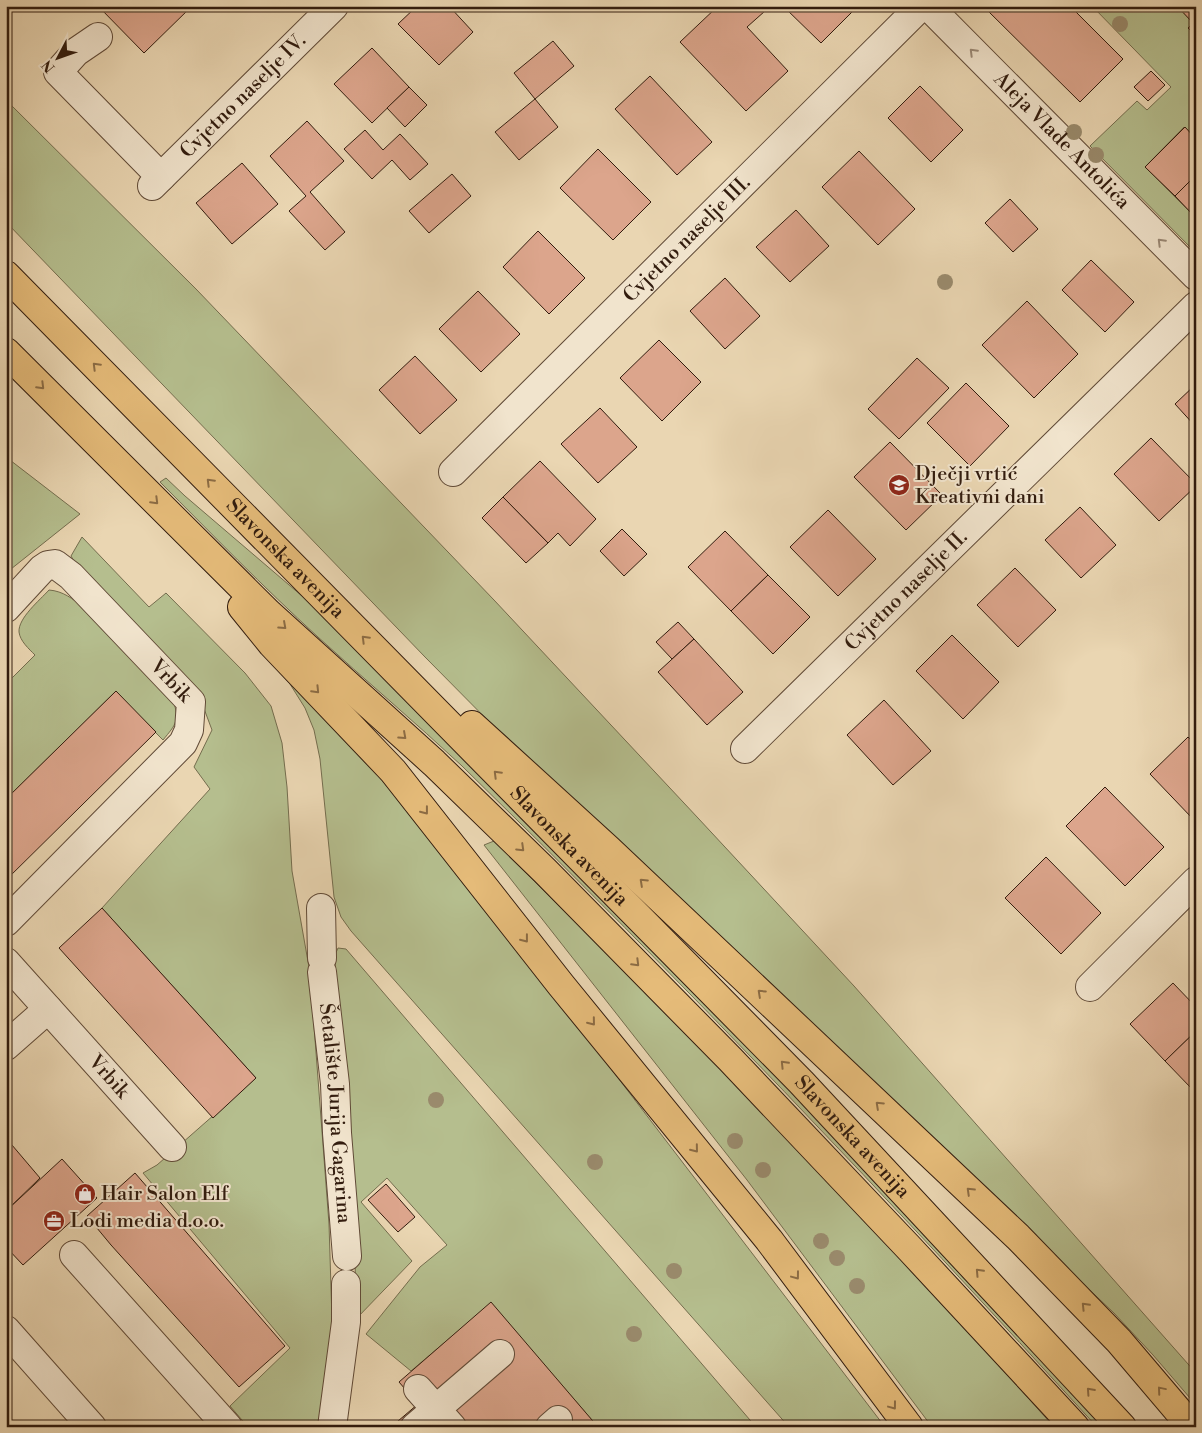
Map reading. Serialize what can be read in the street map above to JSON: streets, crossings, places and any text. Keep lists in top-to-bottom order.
{
  "streets": {
    "main road": ["Slavonska avenija"],
    "street": [
      "Cvjetno naselje IV.",
      "Aleja Vlade Antolića",
      "Cvjetno naselje III.",
      "Cvjetno naselje II.",
      "Vrbik",
      "Šetalište Jurija Gagarina"
    ]
  },
  "one_way": ["Aleja Vlade Antolića"],
  "places": {
    "school or university": ["Dječji vrtić Kreativni dani"],
    "shop": ["Hair Salon Elf"],
    "office": ["Lodi media d.o.o."]
  },
  "north": "bottom left"
}
